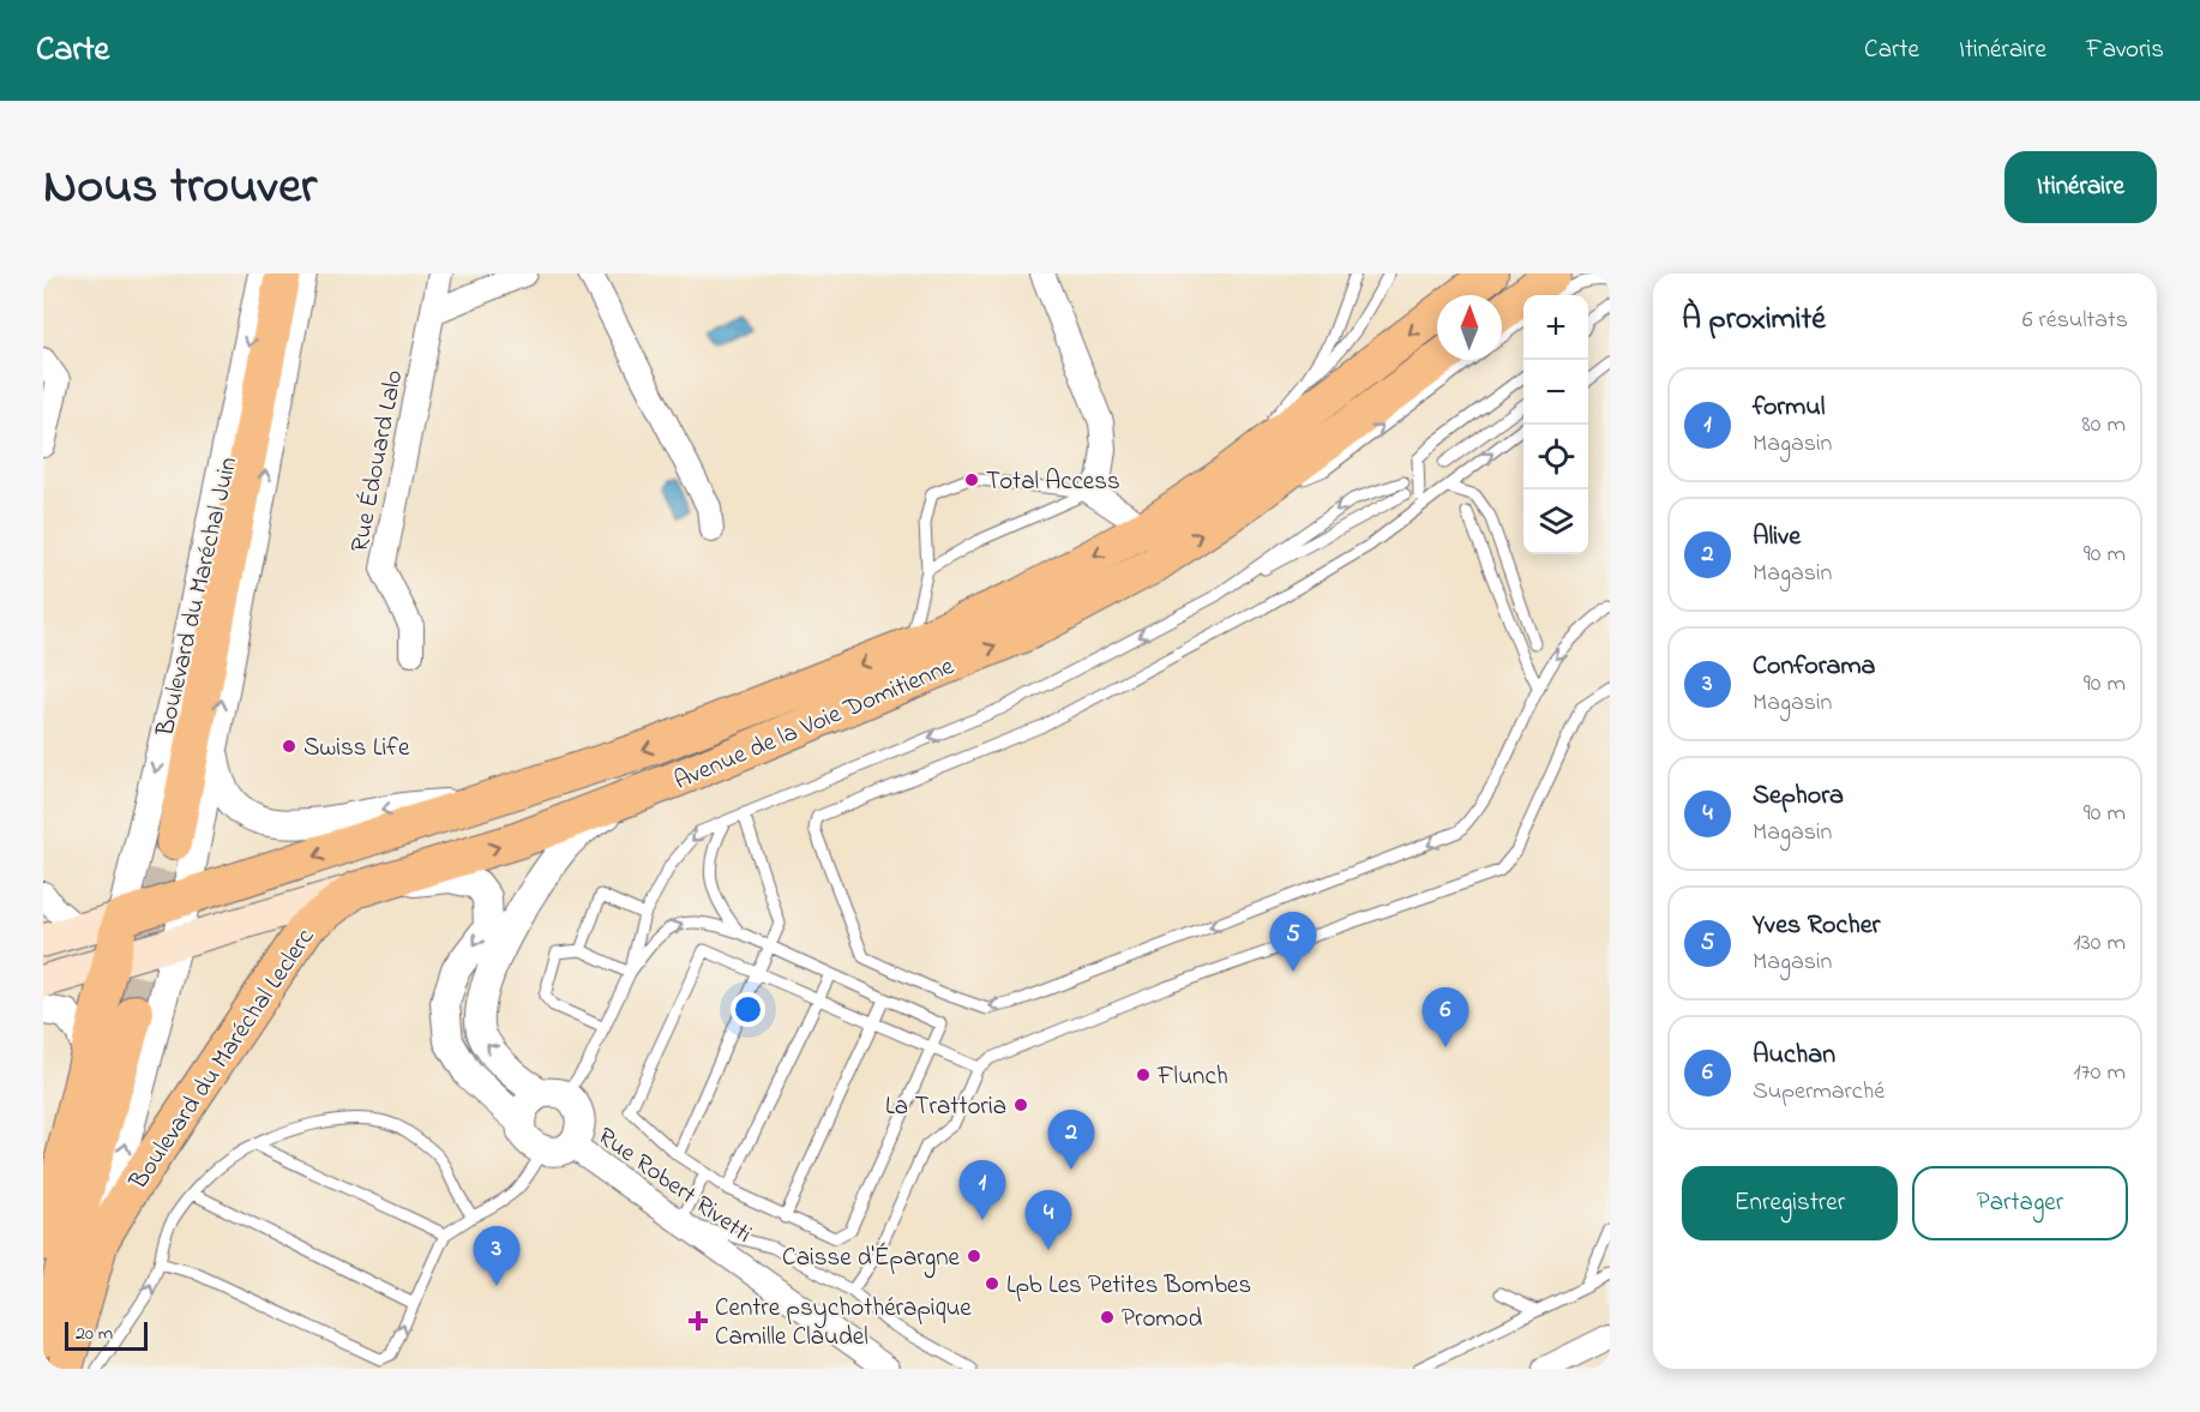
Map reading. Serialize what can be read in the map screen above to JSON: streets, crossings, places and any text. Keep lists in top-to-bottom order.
{
  "streets": {
    "main road": ["Boulevard du Maréchal Juin", "Avenue de la Voie Domitienne", "Boulevard du Maréchal Leclerc"],
    "street": ["Rue Édouard Lalo", "Rue Robert Rivetti"]
  },
  "crossings": [
    ["Boulevard du Maréchal Juin", "Avenue de la Voie Domitienne"],
    ["Boulevard du Maréchal Juin", "Boulevard du Maréchal Leclerc"],
    ["Avenue de la Voie Domitienne", "Boulevard du Maréchal Leclerc"]
  ],
  "places": {
    "other": [
      "Total Access",
      "Swiss Life",
      "Flunch",
      "La Trattoria",
      "Caisse d'Épargne",
      "Lpb Les Petites Bombes",
      "Promod"
    ],
    "health": ["Centre psychothérapique Camille Claudel"]
  },
  "scale_bar": "20 m",
  "north": "top",
  "page": {
    "header": "Carte",
    "nav": ["Carte", "Itinéraire", "Favoris"],
    "title": "Nous trouver",
    "buttons": [
      "Itinéraire",
      ["Enregistrer", "Partager"]
    ],
    "heading": ["À proximité", "6 résultats"],
    "map_buttons": ["+", "−"],
    "list": [
      {
        "mark": "1",
        "name": "formul",
        "note": "Magasin",
        "value": "80 m"
      },
      {
        "mark": "2",
        "name": "Alive",
        "note": "Magasin",
        "value": "90 m"
      },
      {
        "mark": "3",
        "name": "Conforama",
        "note": "Magasin",
        "value": "90 m"
      },
      {
        "mark": "4",
        "name": "Sephora",
        "note": "Magasin",
        "value": "90 m"
      },
      {
        "mark": "5",
        "name": "Yves Rocher",
        "note": "Magasin",
        "value": "130 m"
      },
      {
        "mark": "6",
        "name": "Auchan",
        "note": "Supermarché",
        "value": "170 m"
      }
    ],
    "pins": [
      "5",
      "6",
      "2",
      "1",
      "4",
      "3"
    ],
    "scale": "20 m"
  }
}
